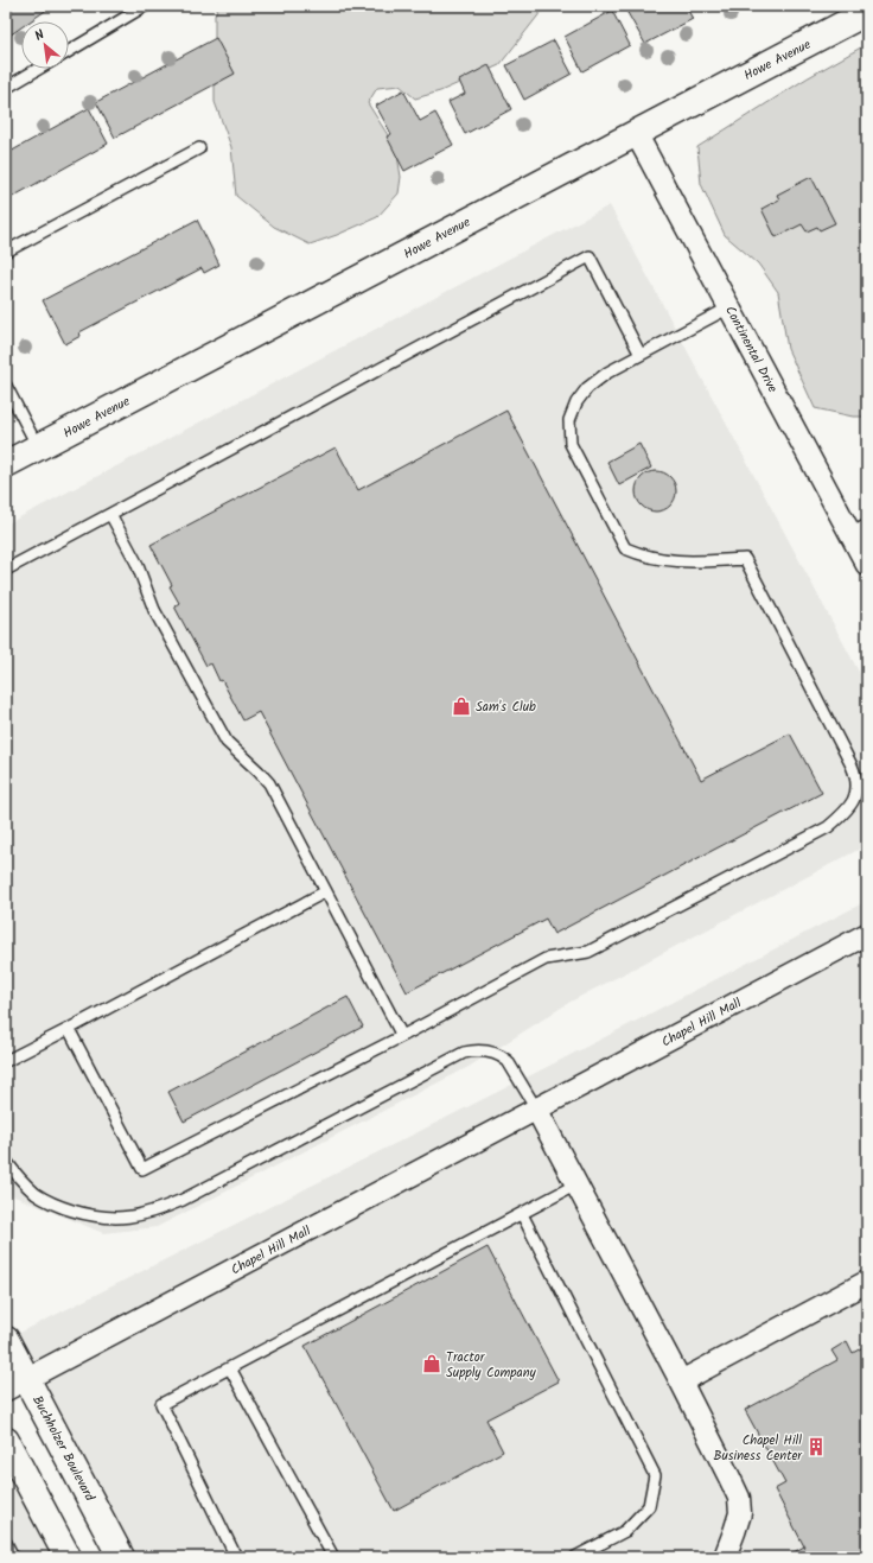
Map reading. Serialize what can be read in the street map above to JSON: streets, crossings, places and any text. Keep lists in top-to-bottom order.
{
  "streets": {
    "street": [
      "Howe Avenue",
      "Continental Drive",
      "Chapel Hill Mall",
      "Buchholzer Boulevard"
    ]
  },
  "crossings": [
    ["Howe Avenue", "Continental Drive"],
    ["Chapel Hill Mall", "Buchholzer Boulevard"]
  ],
  "places": {
    "shop": ["Sam's Club", "Tractor Supply Company"],
    "building": ["Chapel Hill Business Center"]
  },
  "north": "top left"
}
